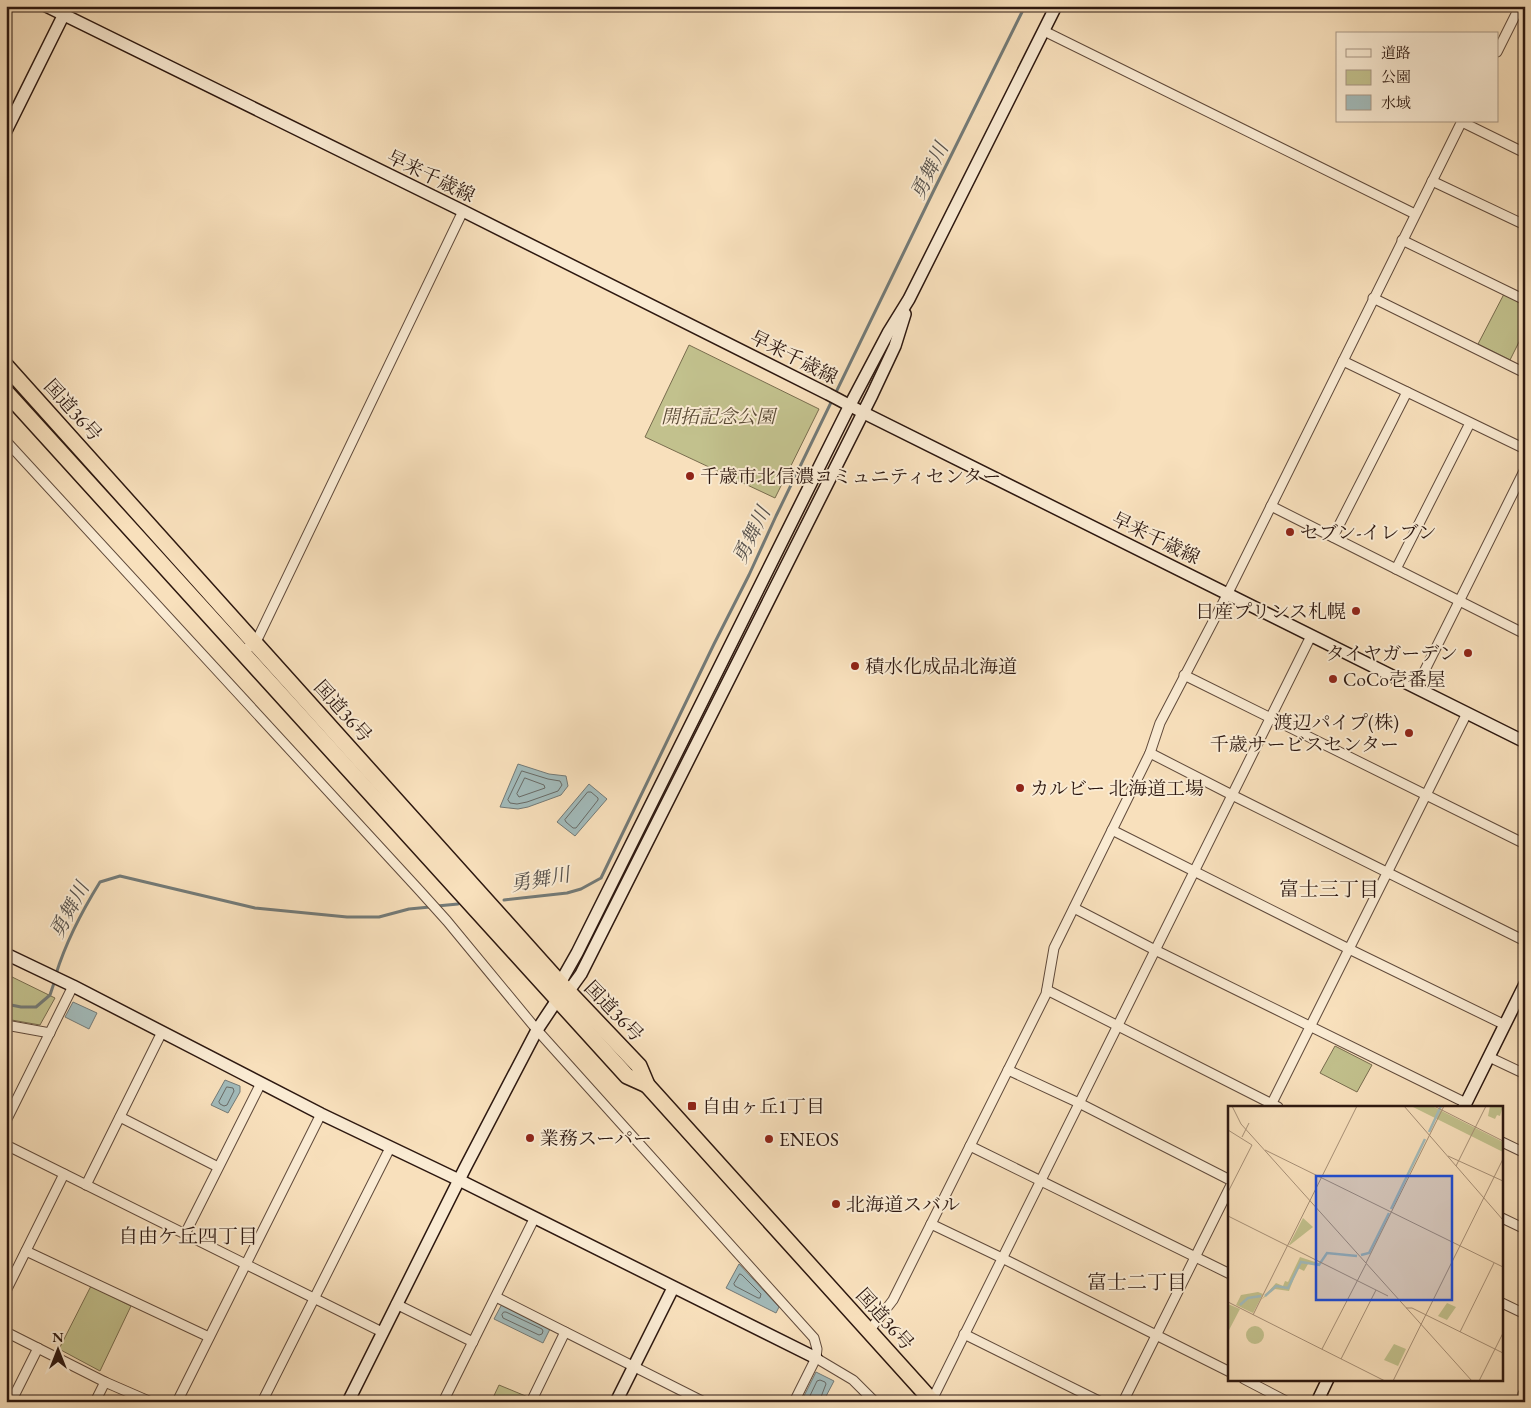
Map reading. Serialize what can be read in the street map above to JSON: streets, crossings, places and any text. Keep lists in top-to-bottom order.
{
  "streets": {
    "highway": ["国道36号"],
    "street": ["早来千歳線"]
  },
  "districts": ["富士三丁目", "自由ケ丘四丁目", "富士二丁目"],
  "water": ["勇舞川"],
  "parks": ["開拓記念公園"],
  "places": {
    "other": [
      "千歳市北信濃コミュニティセンター",
      "セブン-イレブン",
      "日産プリンス札幌",
      "タイヤガーデン",
      "積水化成品北海道",
      "CoCo壱番屋",
      "渡辺パイプ(株) 千歳サービスセンター",
      "カルビー 北海道工場",
      "業務スーパー",
      "ENEOS",
      "北海道スバル"
    ],
    "transit": ["自由ヶ丘1丁目"]
  },
  "legend": ["道路", "公園", "水域"],
  "north": "top"
}
